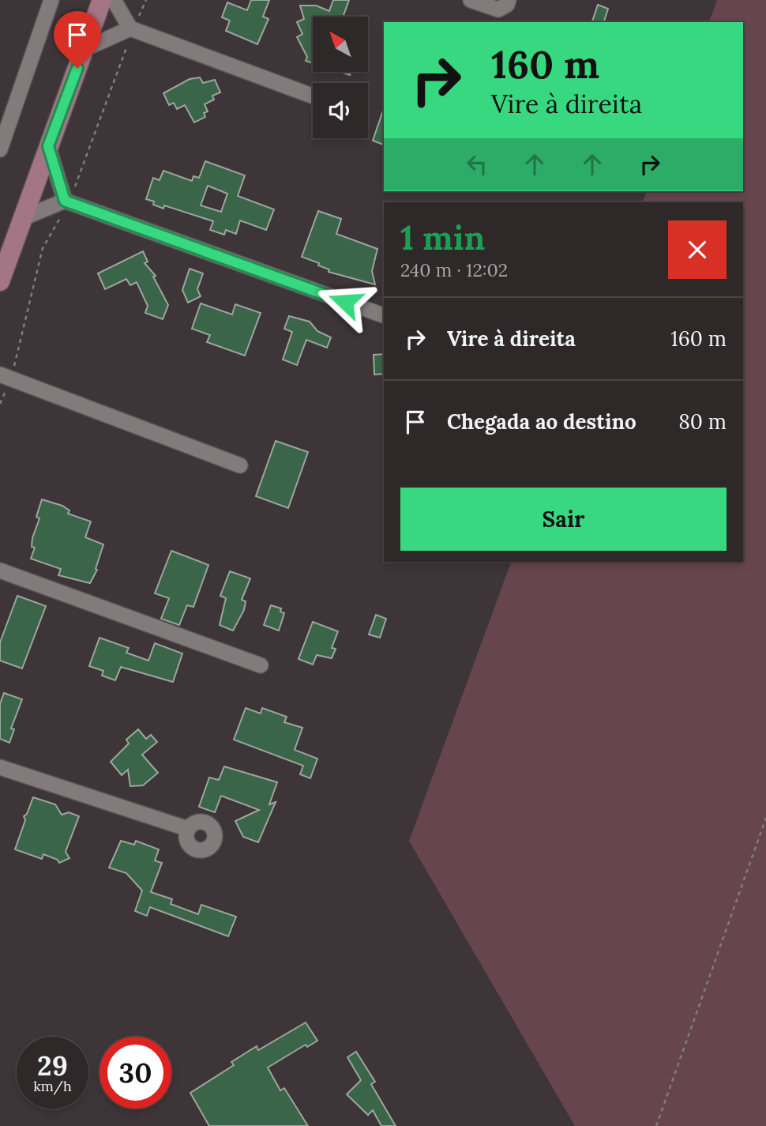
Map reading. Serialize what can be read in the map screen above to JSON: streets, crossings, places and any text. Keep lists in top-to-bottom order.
{
  "north": "top left",
  "page": {
    "turn": ["160 m", "Vire à direita"],
    "heading": ["1 min", "240 m · 12:02"],
    "list": [
      {
        "name": "Vire à direita",
        "value": "160 m"
      },
      {
        "name": "Chegada ao destino",
        "value": "80 m"
      }
    ],
    "buttons": "Sair",
    "speed": "29 km/h",
    "limit": "30"
  }
}
